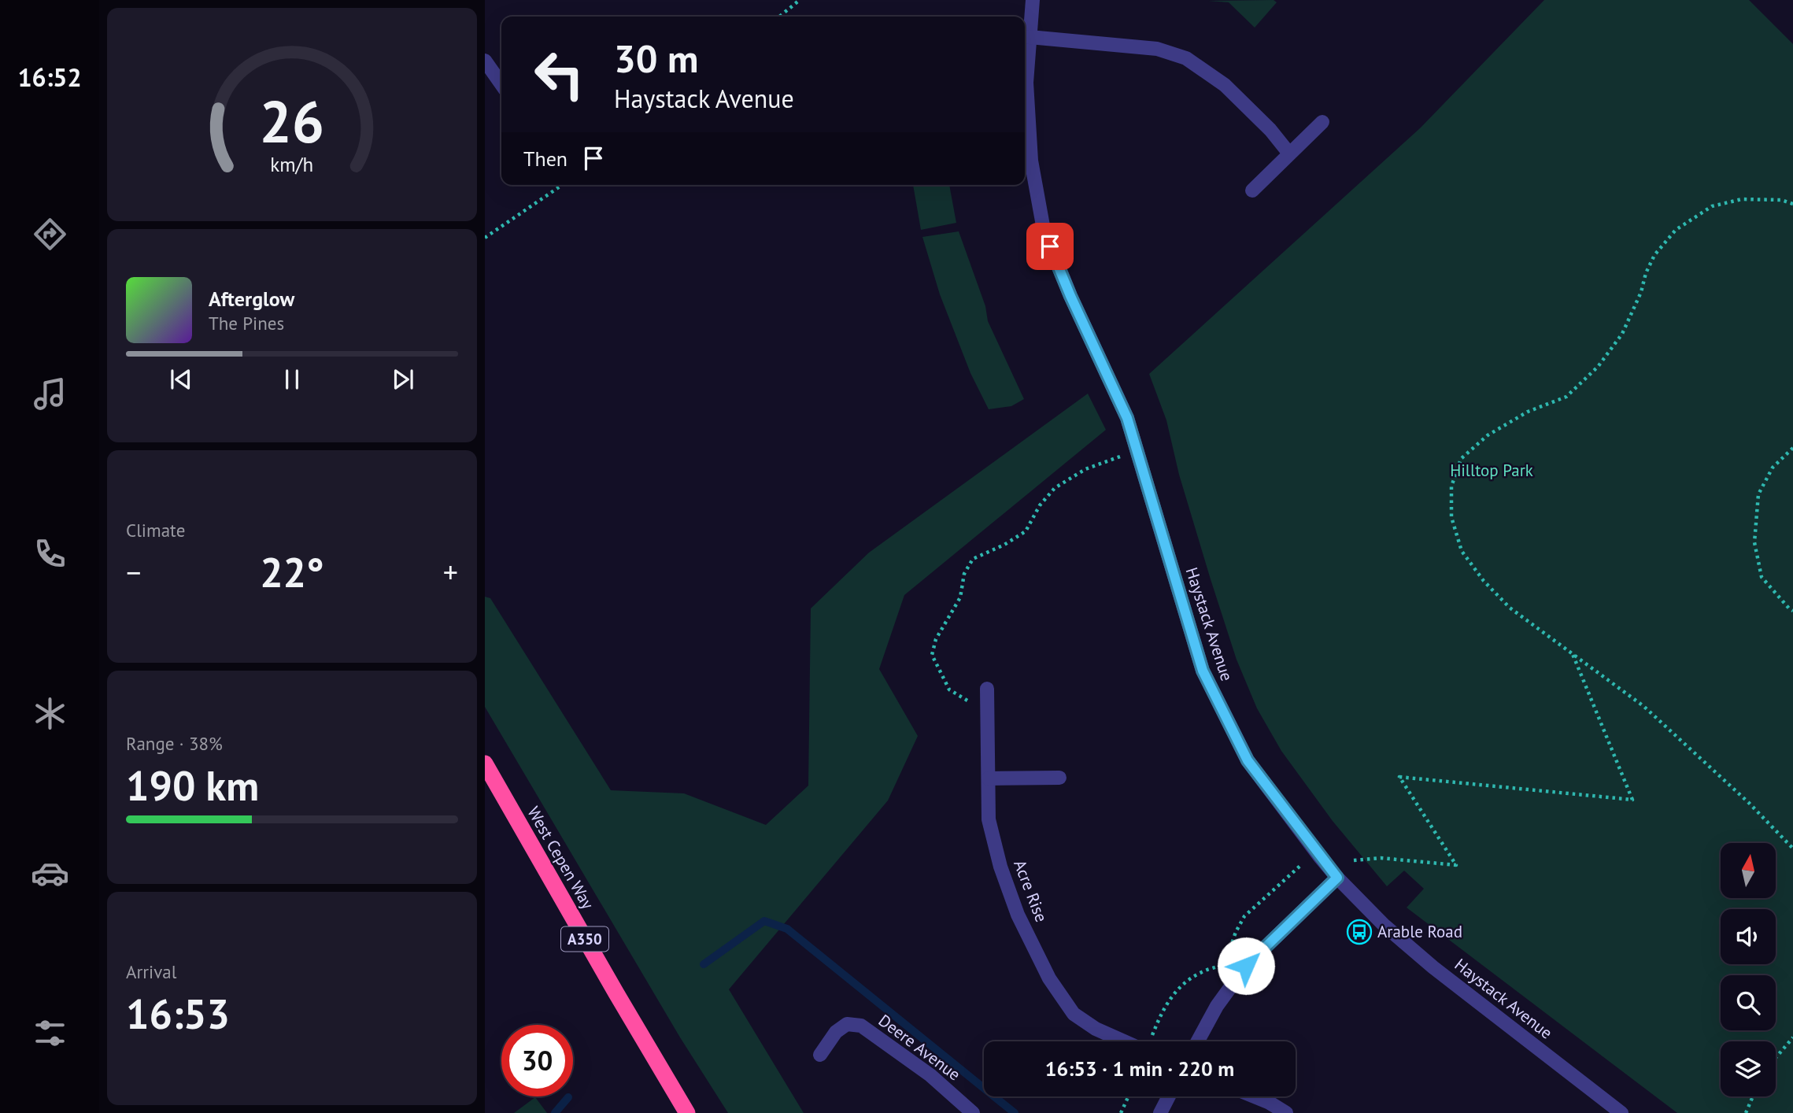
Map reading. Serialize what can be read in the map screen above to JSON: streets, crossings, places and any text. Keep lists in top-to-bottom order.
{
  "streets": {
    "highway": ["West Cepen Way", "A350"],
    "street": ["Haystack Avenue", "Acre Rise", "Deere Avenue"]
  },
  "parks": ["Hilltop Park"],
  "places": {
    "bus stop": ["Arable Road"]
  },
  "north": "top",
  "page": {
    "tabs": "16:52",
    "turn": ["30 m", "Haystack Avenue"],
    "then": "Then",
    "song": ["Afterglow", "The Pines"],
    "tile": [
      "Climate",
      ["Range · 38%", "190 km"],
      ["Arrival", "16:53"]
    ],
    "heat": ["−", "22°", "+"],
    "limit": "30",
    "trip": "16:53 · 1 min · 220 m",
    "gauge": ["26", "km/h"]
  }
}
